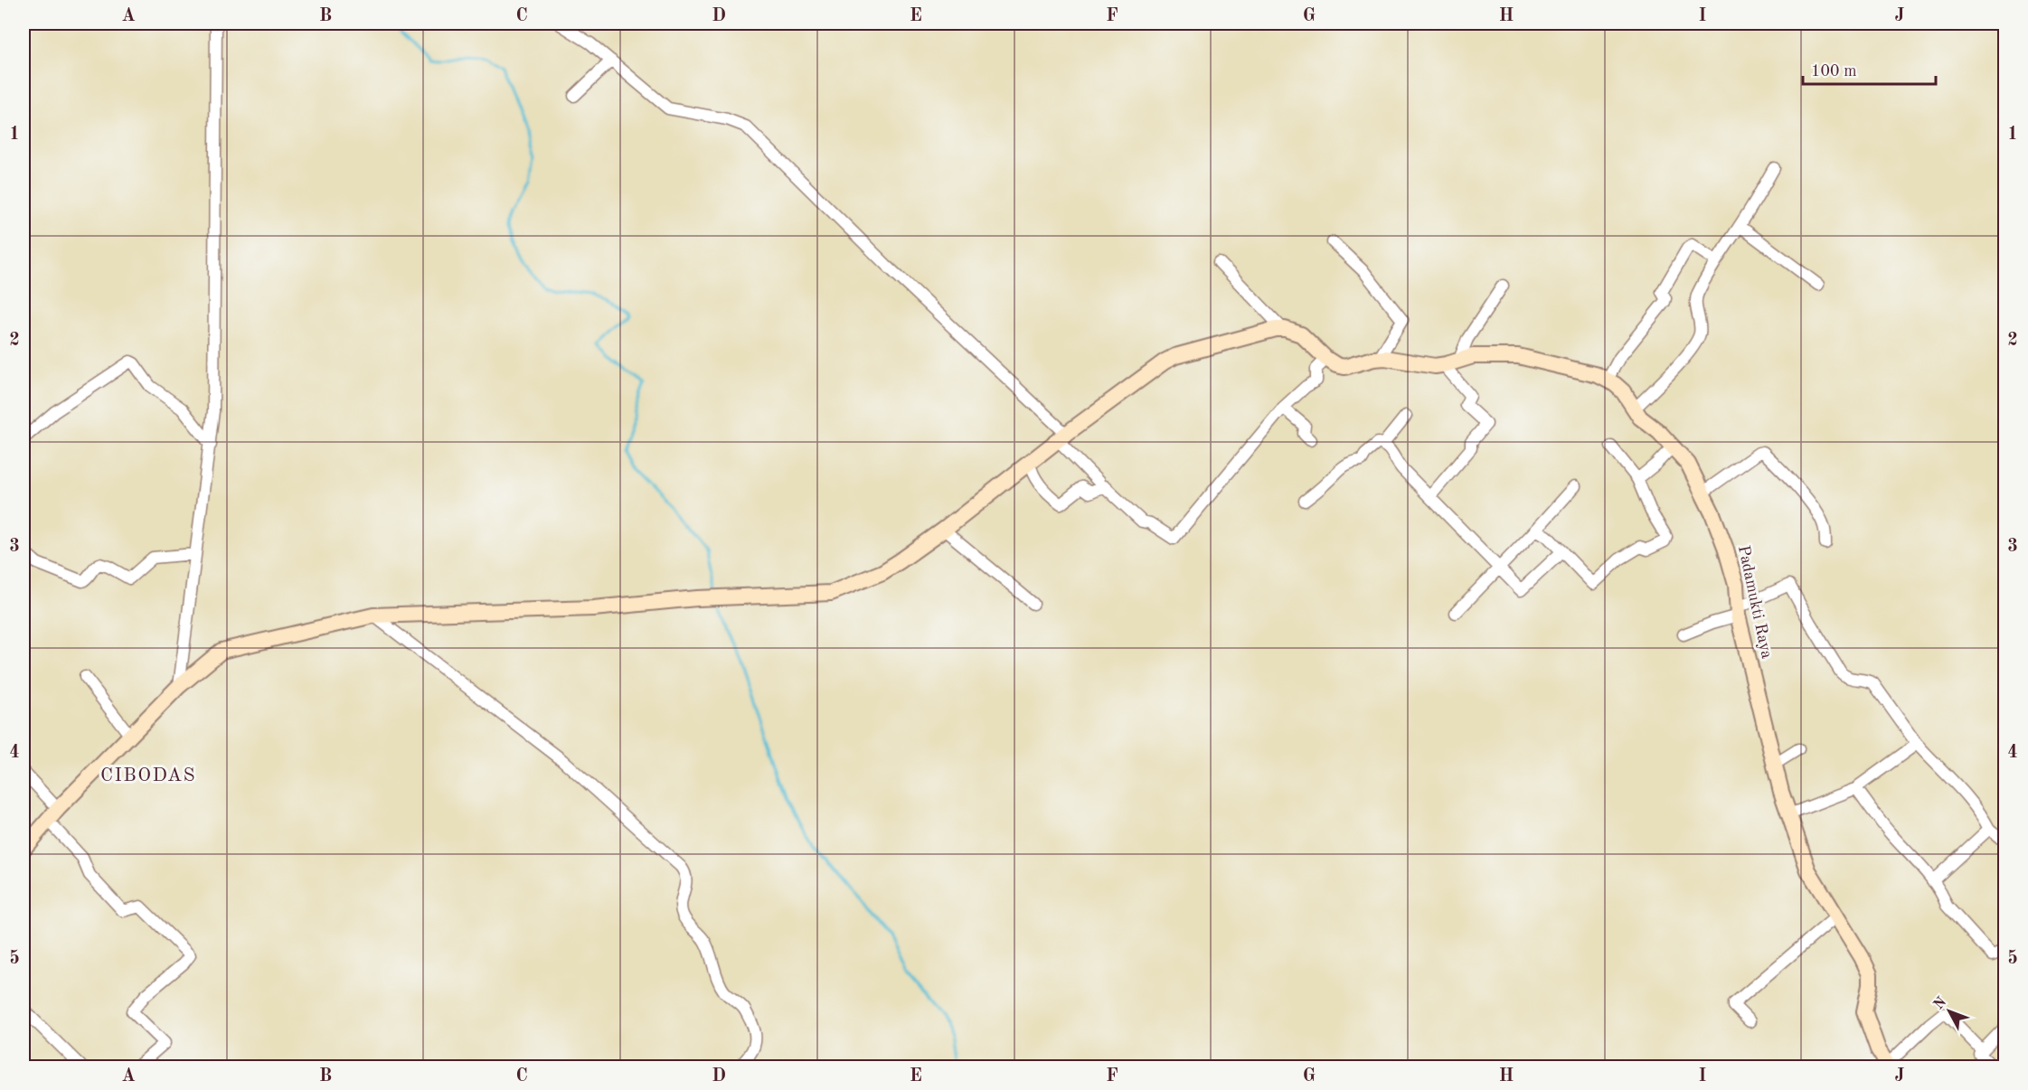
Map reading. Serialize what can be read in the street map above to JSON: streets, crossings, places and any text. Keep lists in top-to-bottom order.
{
  "streets": {
    "street": ["Padamukti Raya"]
  },
  "districts": ["CIBODAS"],
  "scale_bar": "100 m",
  "north": "top left",
  "grid": {
    "columns": [
      "A",
      "B",
      "C",
      "D",
      "E",
      "F",
      "G",
      "H",
      "I",
      "J"
    ],
    "rows": [
      "1",
      "2",
      "3",
      "4",
      "5"
    ]
  }
}
